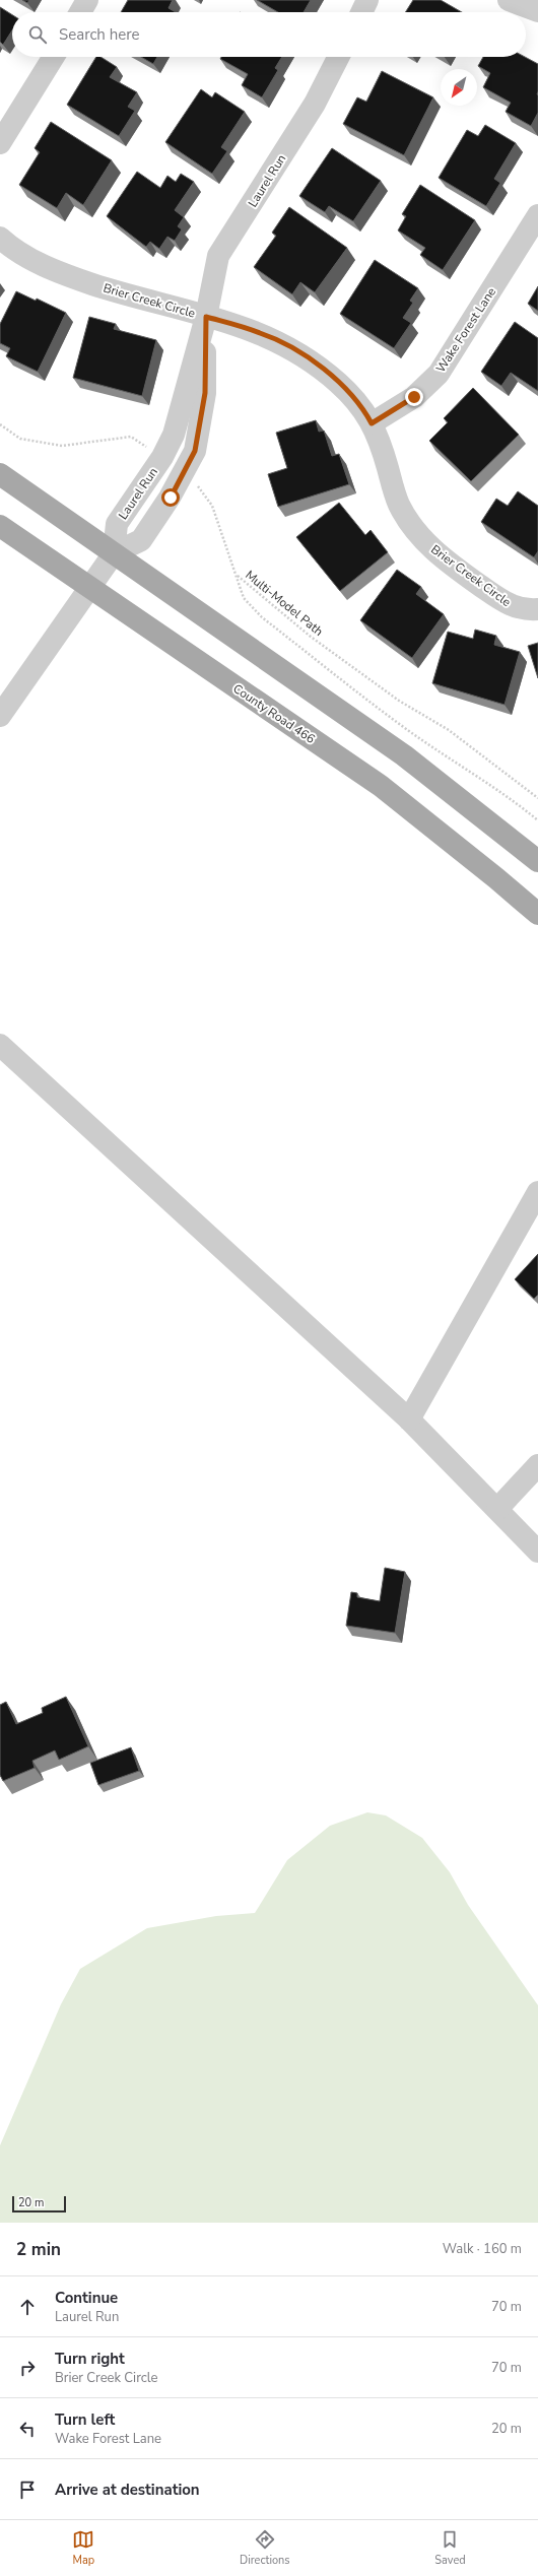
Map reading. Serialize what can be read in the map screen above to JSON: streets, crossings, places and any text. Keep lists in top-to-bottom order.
{
  "streets": {
    "main road": ["County Road 466"],
    "street": ["Laurel Run", "Brier Creek Circle", "Wake Forest Lane"],
    "path": ["Multi-Model Path"]
  },
  "crossings": [
    ["Laurel Run", "Brier Creek Circle"],
    ["Brier Creek Circle", "Wake Forest Lane"]
  ],
  "scale_bar": "20 m",
  "north": "bottom left",
  "page": {
    "search": "Search here",
    "scale": "20 m",
    "heading": ["2 min", "Walk · 160 m"],
    "list": [
      ["Continue", "Laurel Run", "70 m"],
      ["Turn right", "Brier Creek Circle", "70 m"],
      ["Turn left", "Wake Forest Lane", "20 m"],
      "Arrive at destination"
    ],
    "nav": ["Map", "Directions", "Saved"]
  }
}
